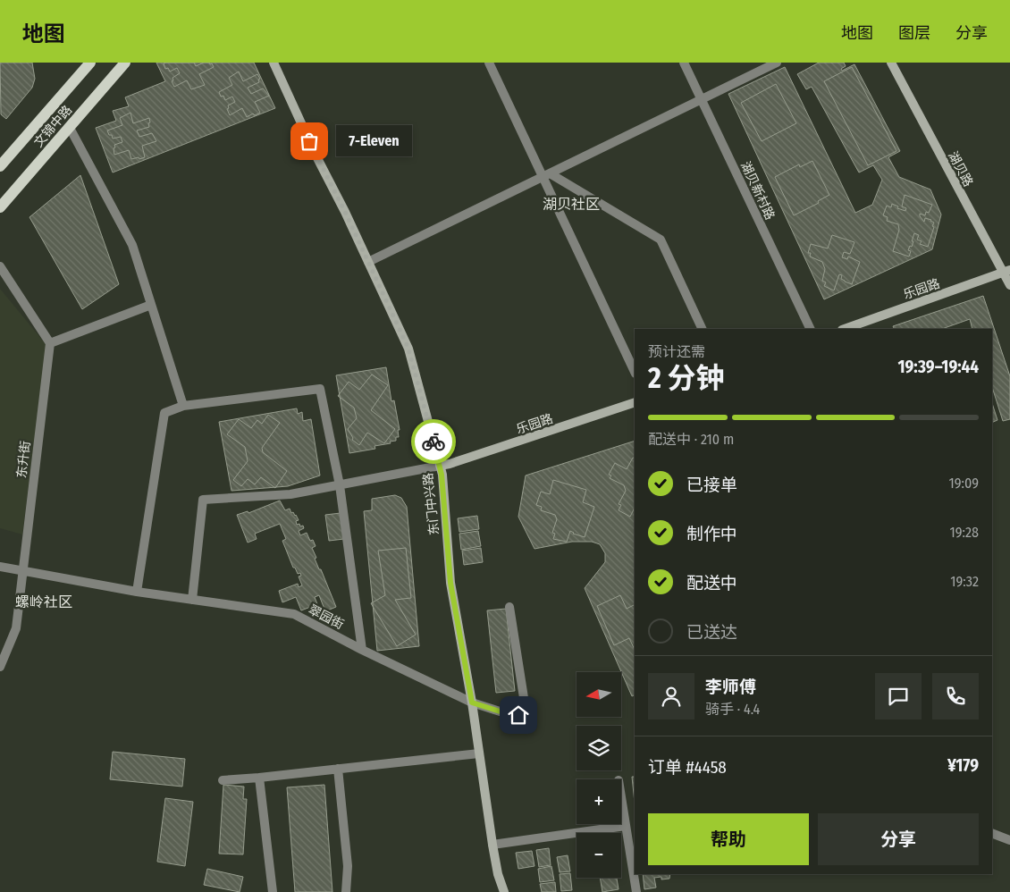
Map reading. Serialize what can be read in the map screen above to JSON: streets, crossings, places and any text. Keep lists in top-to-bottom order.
{
  "streets": {
    "main road": ["文锦中路"],
    "street": [
      "湖贝路",
      "湖贝新村路",
      "乐园路",
      "东升街",
      "东门中兴路",
      "翠园街"
    ]
  },
  "crossings": [
    ["湖贝路", "乐园路"],
    ["乐园路", "东门中兴路"],
    ["东升街", "翠园街"],
    ["东门中兴路", "翠园街"]
  ],
  "districts": ["湖贝社区", "螺岭社区"],
  "places": ["7-Eleven"],
  "north": "left",
  "page": {
    "header": "地图",
    "nav": ["地图", "图层", "分享"],
    "bubble": "7-Eleven",
    "heading": ["2 分钟", "预计还需", "19:39–19:44"],
    "panel": [
      "李师傅",
      "骑手 · 4.4",
      "订单 #4458",
      "¥179"
    ],
    "bar": "配送中 · 210 m",
    "list": [
      ["已接单", "19:09"],
      ["制作中", "19:28"],
      ["配送中", "19:32"],
      "已送达"
    ],
    "map_buttons": ["+", "−"],
    "buttons": ["帮助", "分享"]
  }
}
